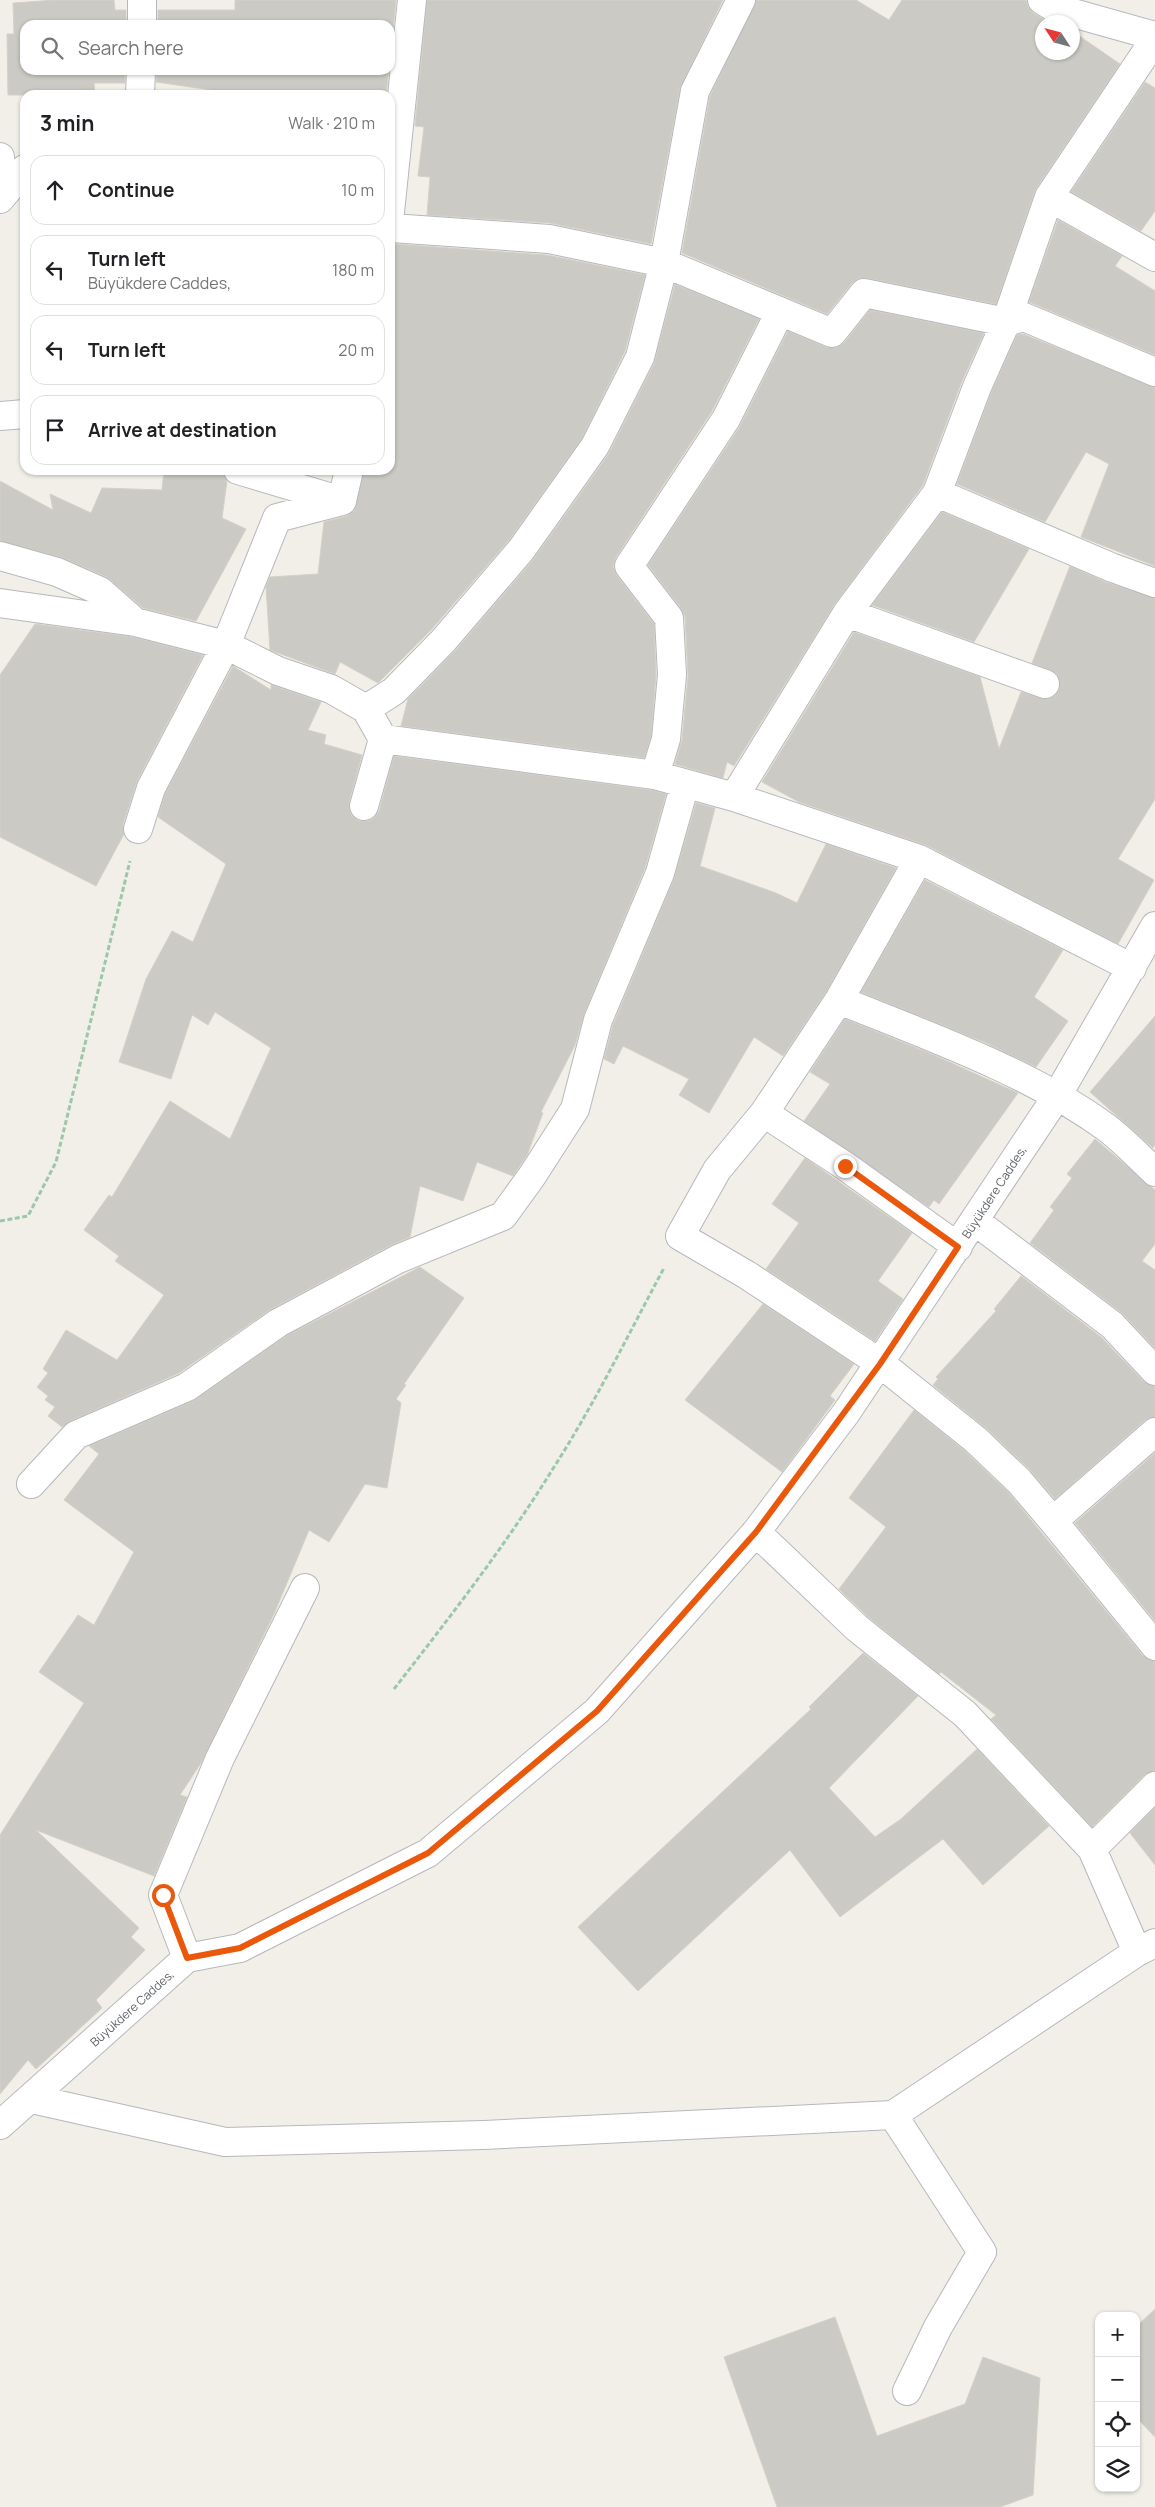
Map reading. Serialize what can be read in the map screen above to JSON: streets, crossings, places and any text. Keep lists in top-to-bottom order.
{
  "streets": {
    "street": ["Büyükdere Caddes,"]
  },
  "north": "top left",
  "page": {
    "search": "Search here",
    "heading": ["3 min", "Walk · 210 m"],
    "list": [
      ["Continue", "10 m"],
      ["Turn left", "Büyükdere Caddes,", "180 m"],
      ["Turn left", "20 m"],
      "Arrive at destination"
    ],
    "map_buttons": ["+", "−"]
  }
}
